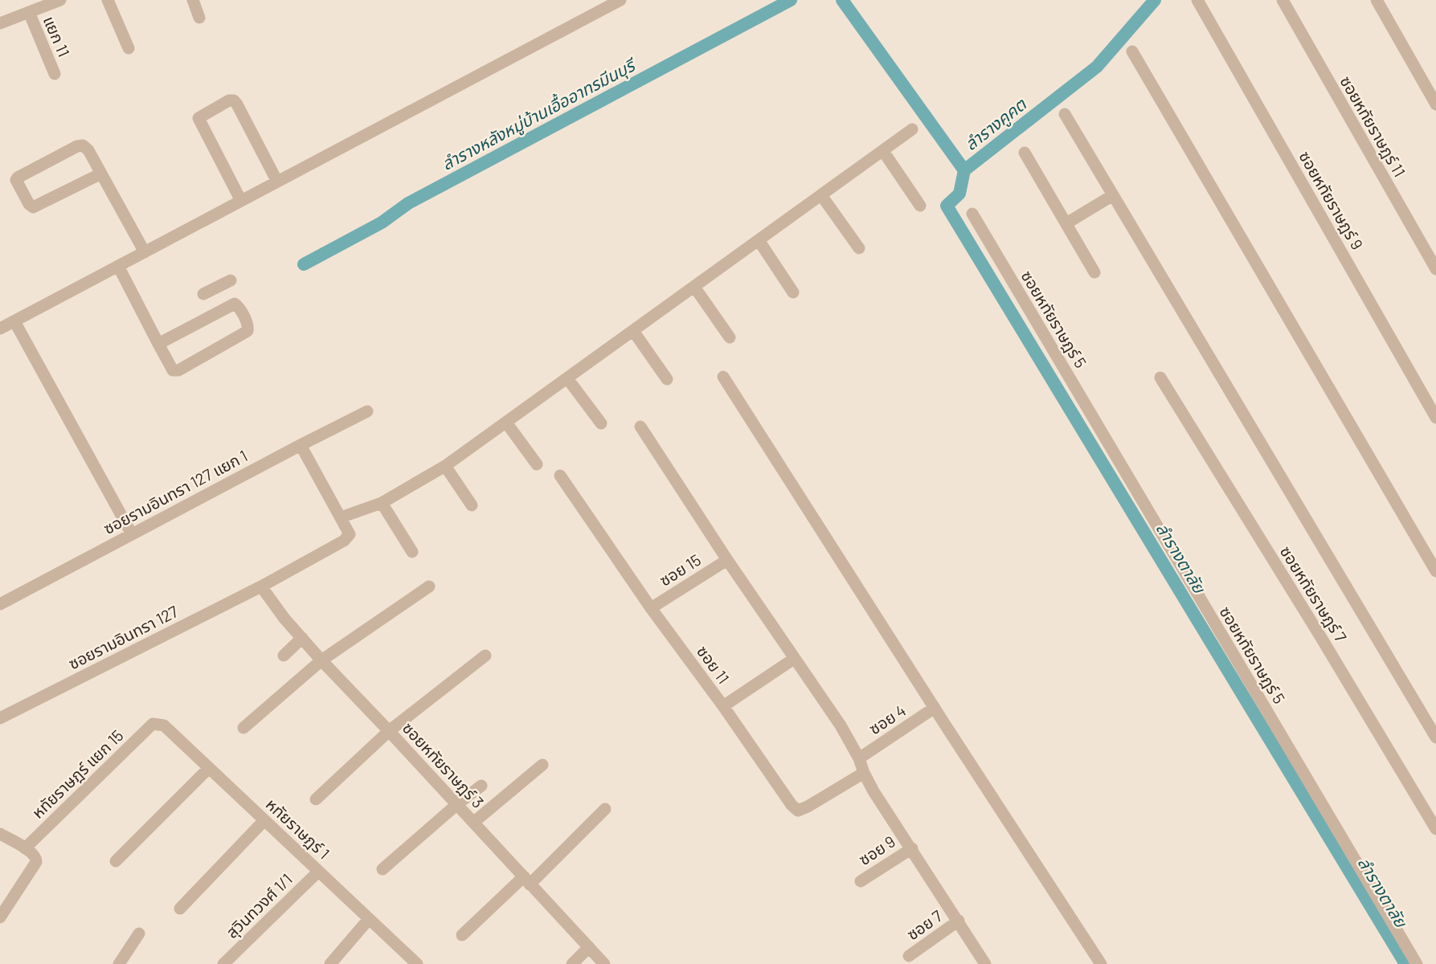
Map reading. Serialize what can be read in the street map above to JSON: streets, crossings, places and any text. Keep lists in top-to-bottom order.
{
  "streets": {
    "street": [
      "แยก 11",
      "ซอยหทัยราษฎร์ 11",
      "ซอยหทัยราษฎร์ 9",
      "ซอยหทัยราษฎร์ 5",
      "ซอยรามอินทรา 127 แยก 1",
      "ซอย 15",
      "ซอยหทัยราษฎร์ 7",
      "ซอยรามอินทรา 127",
      "ซอย 11",
      "ซอย 4",
      "ซอยหทัยราษฎร์ 3",
      "หทัยราษฎร์ แยก 15",
      "หทัยราษฎร์ 1",
      "ซอย 9",
      "สุวินทวงศ์ 1/1",
      "ซอย 7"
    ]
  },
  "crossings": [
    ["ซอย 15", "ซอย 11"],
    ["ซอยรามอินทรา 127", "ซอยหทัยราษฎร์ 3"],
    ["หทัยราษฎร์ แยก 15", "หทัยราษฎร์ 1"],
    ["หทัยราษฎร์ 1", "สุวินทวงศ์ 1/1"]
  ],
  "water": ["ลำรางหลังหมู่บ้านเอื้ออาทรมีนบุรี", "ลำรางคูคต", "ลำรางตาลัย"]
}
